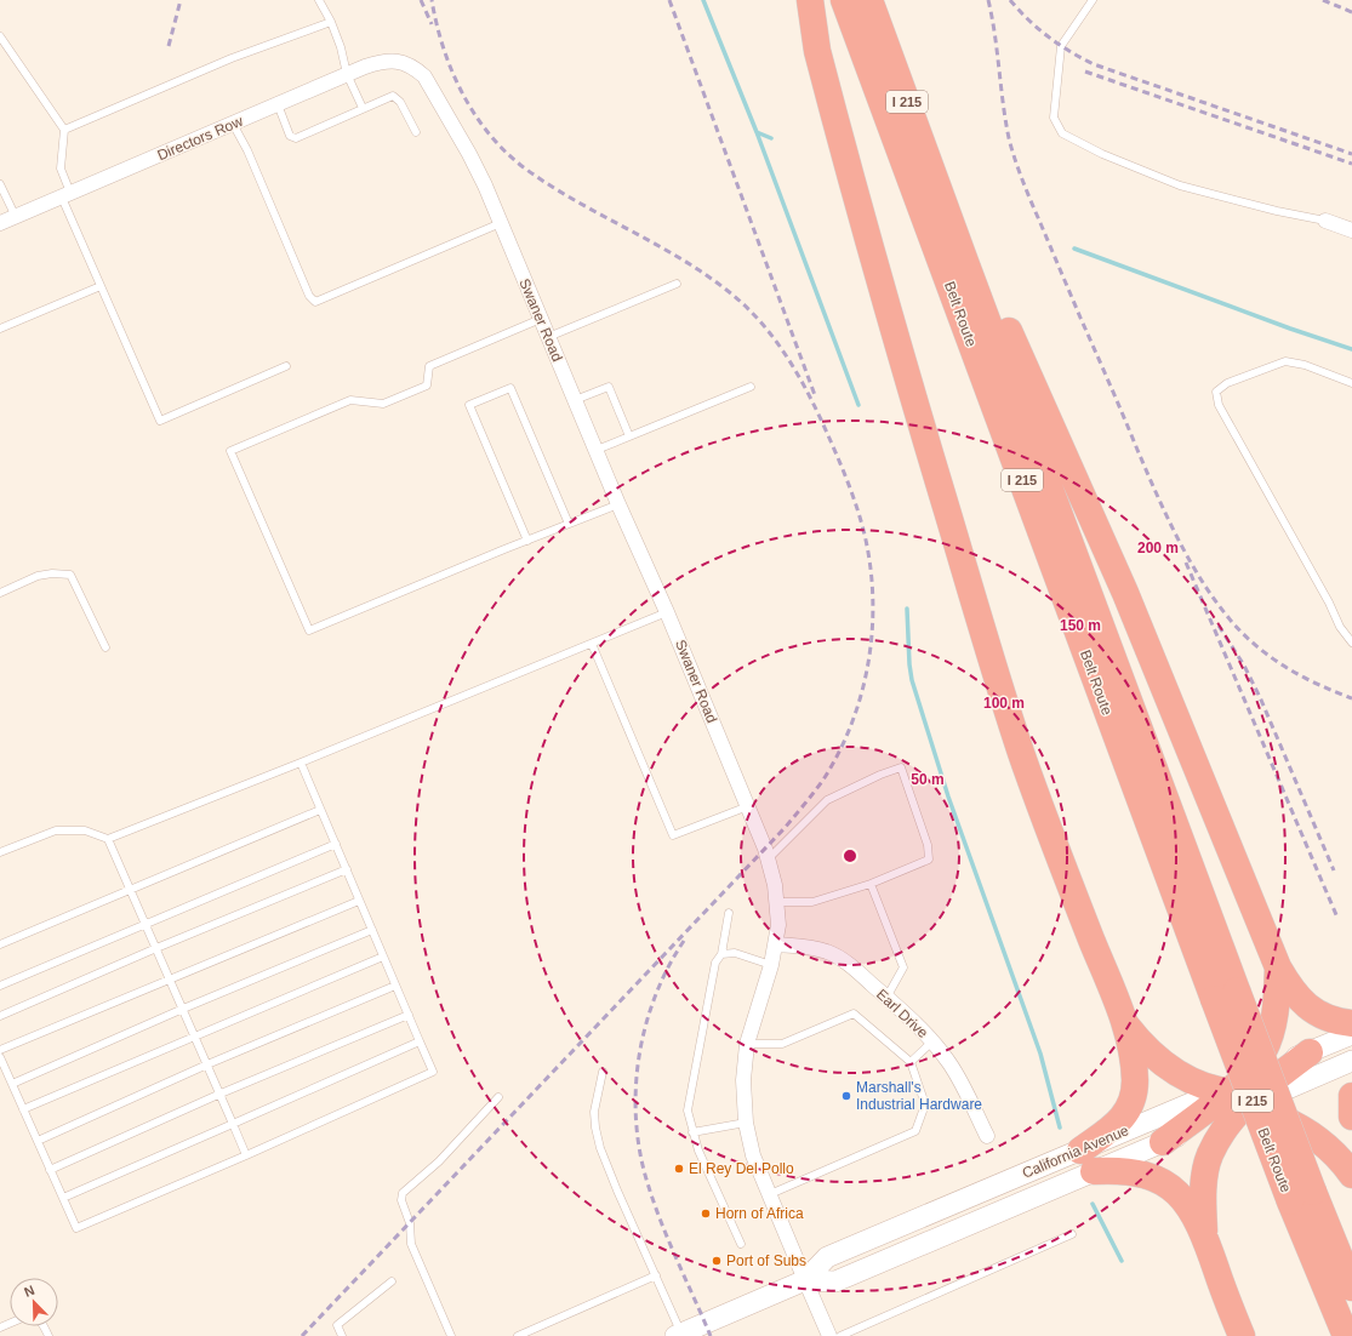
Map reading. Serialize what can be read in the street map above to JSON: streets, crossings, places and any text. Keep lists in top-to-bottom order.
{
  "streets": {
    "highway": ["I 215", "Belt Route"],
    "main road": ["California Avenue"],
    "street": ["Directors Row", "Swaner Road", "Earl Drive"]
  },
  "crossings": [
    ["Directors Row", "Swaner Road"],
    ["Swaner Road", "Earl Drive"],
    ["Swaner Road", "California Avenue"]
  ],
  "places": [
    "Marshall's Industrial Hardware",
    "El Rey Del Pollo",
    "Horn of Africa",
    "Port of Subs"
  ],
  "north": "top left",
  "rings": [
    "200 m",
    "150 m",
    "100 m",
    "50 m"
  ]
}
